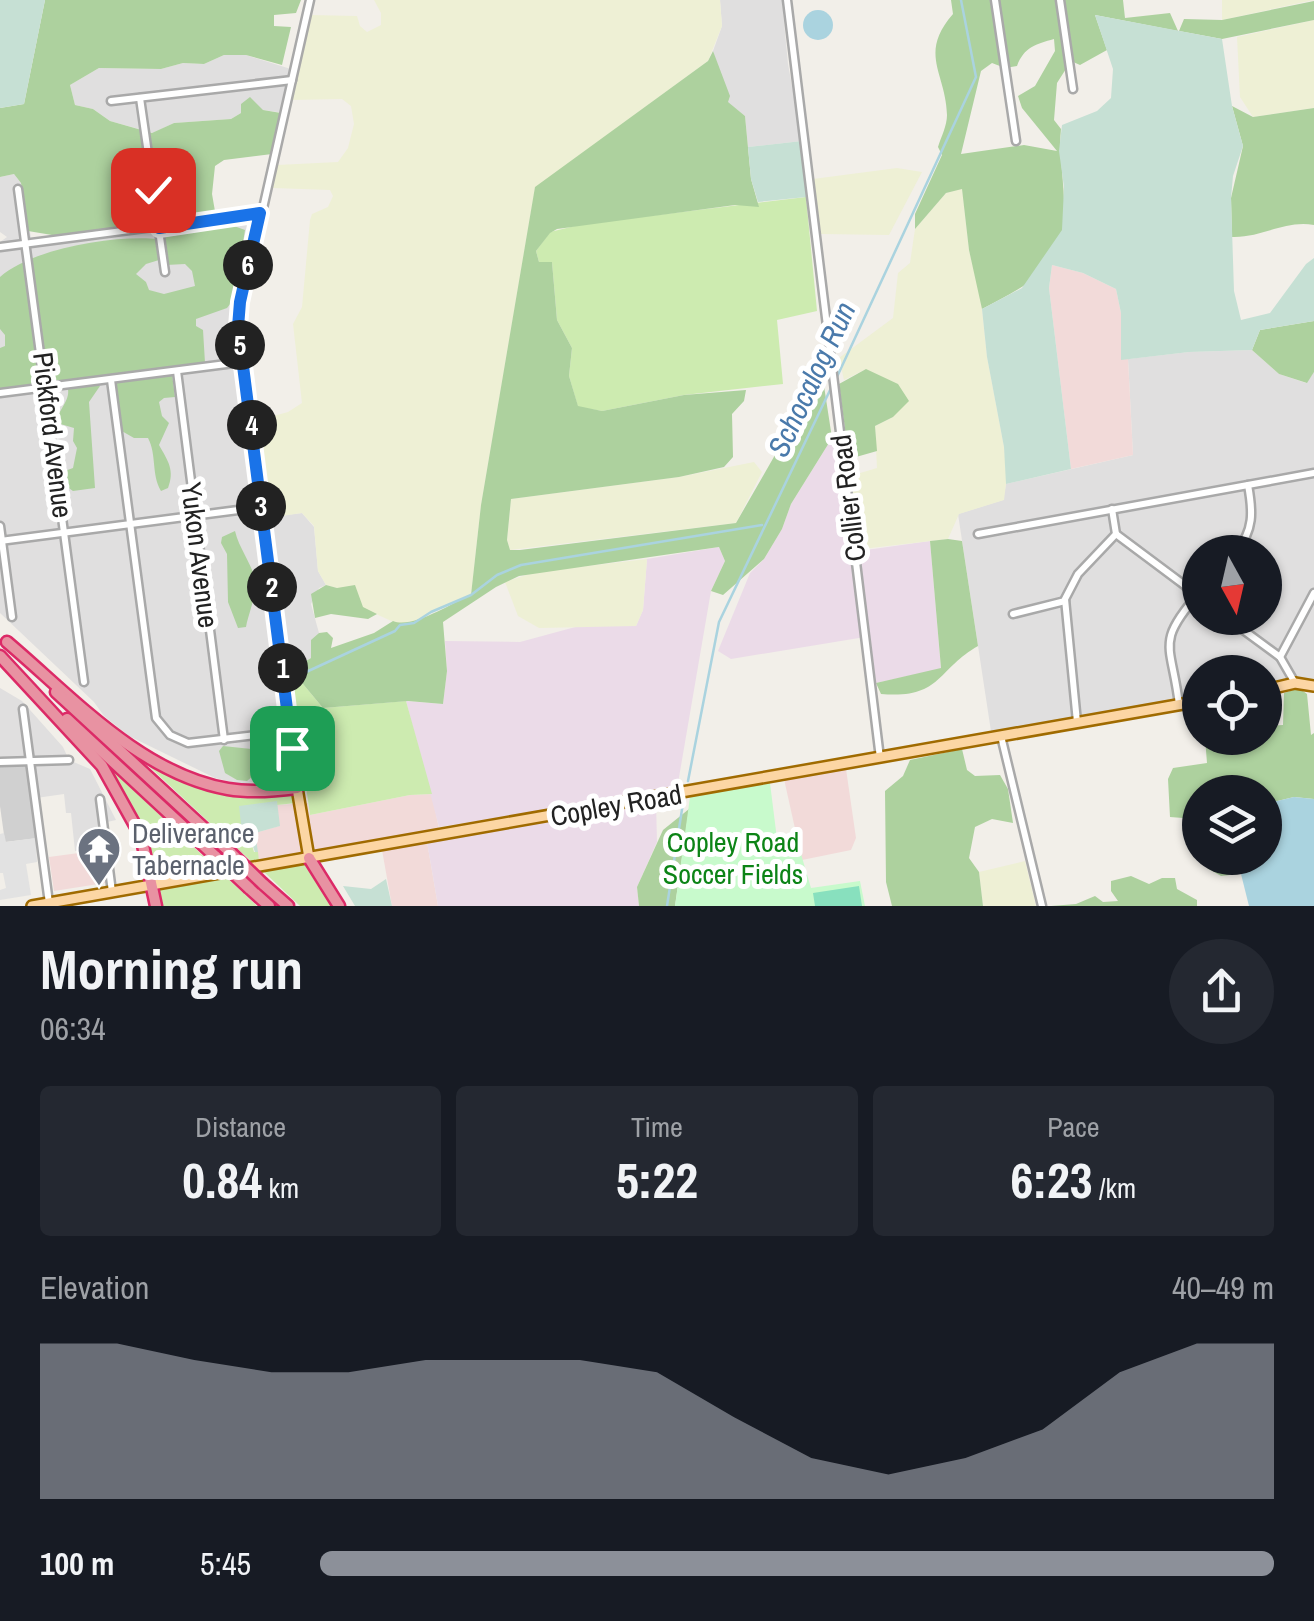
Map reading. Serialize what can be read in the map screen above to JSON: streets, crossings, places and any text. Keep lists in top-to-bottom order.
{
  "streets": {
    "main road": ["Copley Road"],
    "street": ["Pickford Avenue", "Collier Road", "Yukon Avenue"]
  },
  "crossings": [
    ["Collier Road", "Copley Road"]
  ],
  "water": ["Schocalog Run"],
  "parks": ["Copley Road Soccer Fields"],
  "places": {
    "temple": ["Deliverance Tabernacle"]
  },
  "north": "bottom",
  "page": {
    "pins": [
      "6",
      "5",
      "4",
      "3",
      "2",
      "1"
    ],
    "heading": ["Morning run", "06:34"],
    "stats": [
      ["Distance", "0.84 km"],
      ["Time", "5:22"],
      ["Pace", "6:23 /km"]
    ],
    "chart": ["Elevation", "40–49 m"],
    "list": [
      {
        "name": "100 m",
        "note": "5:45"
      }
    ]
  }
}
